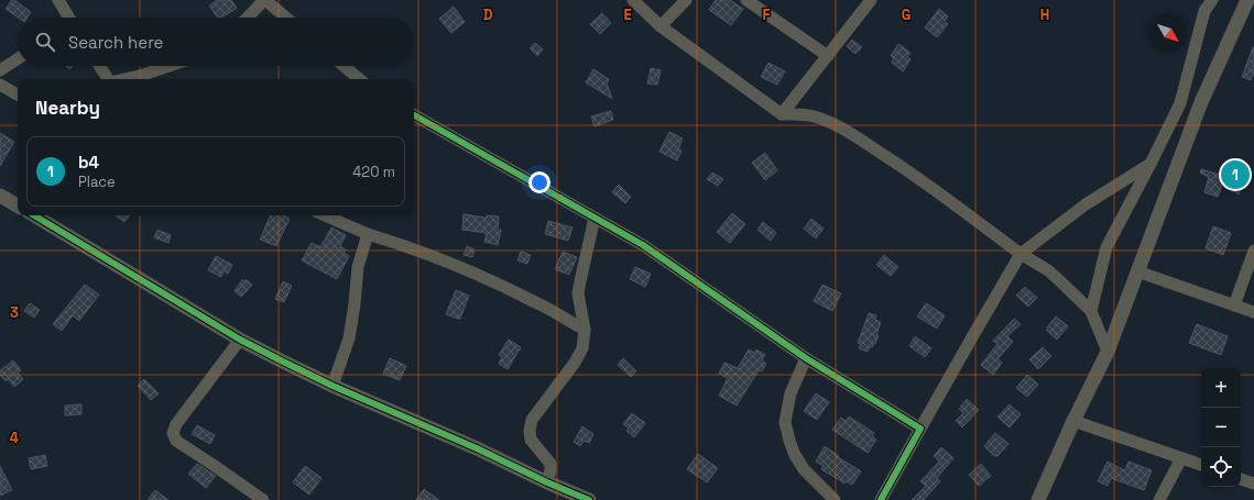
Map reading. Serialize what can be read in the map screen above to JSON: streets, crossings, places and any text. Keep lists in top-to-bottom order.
{
  "north": "bottom right",
  "page": {
    "search": "Search here",
    "heading": "Nearby",
    "list": [
      {
        "mark": "1",
        "name": "b4",
        "note": "Place",
        "value": "420 m"
      }
    ],
    "pins": "1",
    "map_buttons": ["+", "−"]
  },
  "grid": {
    "columns": [
      "D",
      "E",
      "F",
      "G",
      "H"
    ],
    "rows": ["3", "4"]
  }
}
